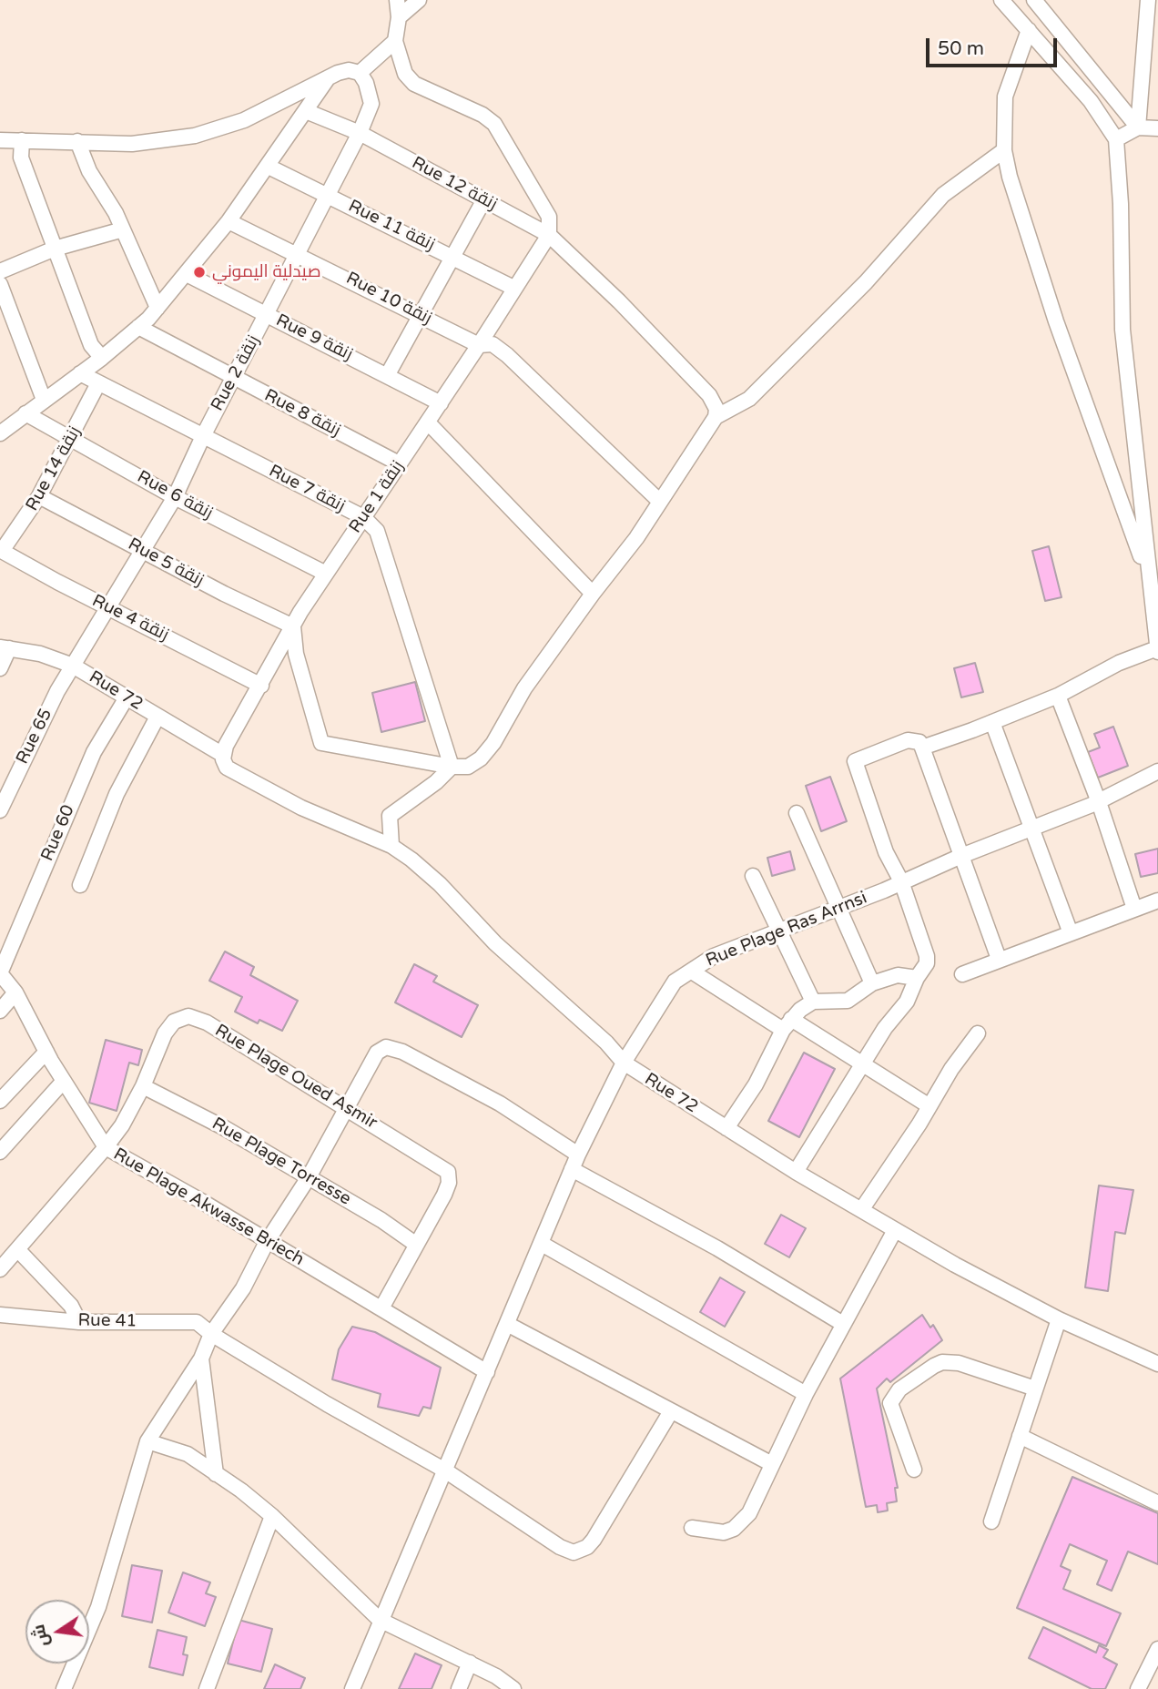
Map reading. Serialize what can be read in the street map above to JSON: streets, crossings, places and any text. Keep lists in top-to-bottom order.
{
  "streets": {
    "street": [
      "Rue 12 زنقة",
      "Rue 11 زنقة",
      "Rue 10 زنقة",
      "Rue 9 زنقة",
      "Rue 2 زنقة",
      "Rue 8 زنقة",
      "Rue 14 زنقة",
      "Rue 7 زنقة",
      "Rue 6 زنقة",
      "Rue 1 زنقة",
      "Rue 5 زنقة",
      "Rue 4 زنقة",
      "Rue 72",
      "Rue 65",
      "Rue 60",
      "Rue Plage Ras Arrnsi",
      "Rue Plage Oued Asmir",
      "Rue Plage Torresse",
      "Rue Plage Akwasse Briech",
      "Rue 41"
    ]
  },
  "crossings": [
    ["Rue 12 زنقة", "Rue 2 زنقة"],
    ["Rue 12 زنقة", "Rue 1 زنقة"],
    ["Rue 11 زنقة", "Rue 2 زنقة"],
    ["Rue 11 زنقة", "Rue 1 زنقة"],
    ["Rue 10 زنقة", "Rue 2 زنقة"],
    ["Rue 10 زنقة", "Rue 1 زنقة"],
    ["Rue 9 زنقة", "Rue 2 زنقة"],
    ["Rue 9 زنقة", "Rue 1 زنقة"],
    ["Rue 2 زنقة", "Rue 8 زنقة"],
    ["Rue 2 زنقة", "Rue 7 زنقة"],
    ["Rue 2 زنقة", "Rue 6 زنقة"],
    ["Rue 2 زنقة", "Rue 5 زنقة"],
    ["Rue 2 زنقة", "Rue 4 زنقة"],
    ["Rue 2 زنقة", "Rue 72"],
    ["Rue 2 زنقة", "Rue 65"],
    ["Rue 8 زنقة", "Rue 1 زنقة"],
    ["Rue 14 زنقة", "Rue 7 زنقة"],
    ["Rue 14 زنقة", "Rue 6 زنقة"],
    ["Rue 14 زنقة", "Rue 5 زنقة"],
    ["Rue 14 زنقة", "Rue 4 زنقة"],
    ["Rue 7 زنقة", "Rue 1 زنقة"],
    ["Rue 6 زنقة", "Rue 1 زنقة"],
    ["Rue 1 زنقة", "Rue 5 زنقة"],
    ["Rue 1 زنقة", "Rue 4 زنقة"],
    ["Rue 1 زنقة", "Rue 72"],
    ["Rue 72", "Rue 65"],
    ["Rue 72", "Rue 60"],
    ["Rue 72", "Rue Plage Ras Arrnsi"],
    ["Rue 60", "Rue Plage Akwasse Briech"],
    ["Rue Plage Ras Arrnsi", "Rue Plage Akwasse Briech"],
    ["Rue Plage Ras Arrnsi", "Rue 41"],
    ["Rue Plage Oued Asmir", "Rue Plage Torresse"]
  ],
  "places": ["صيدلية اليموني"],
  "scale_bar": "50 m",
  "north": "left"
}
